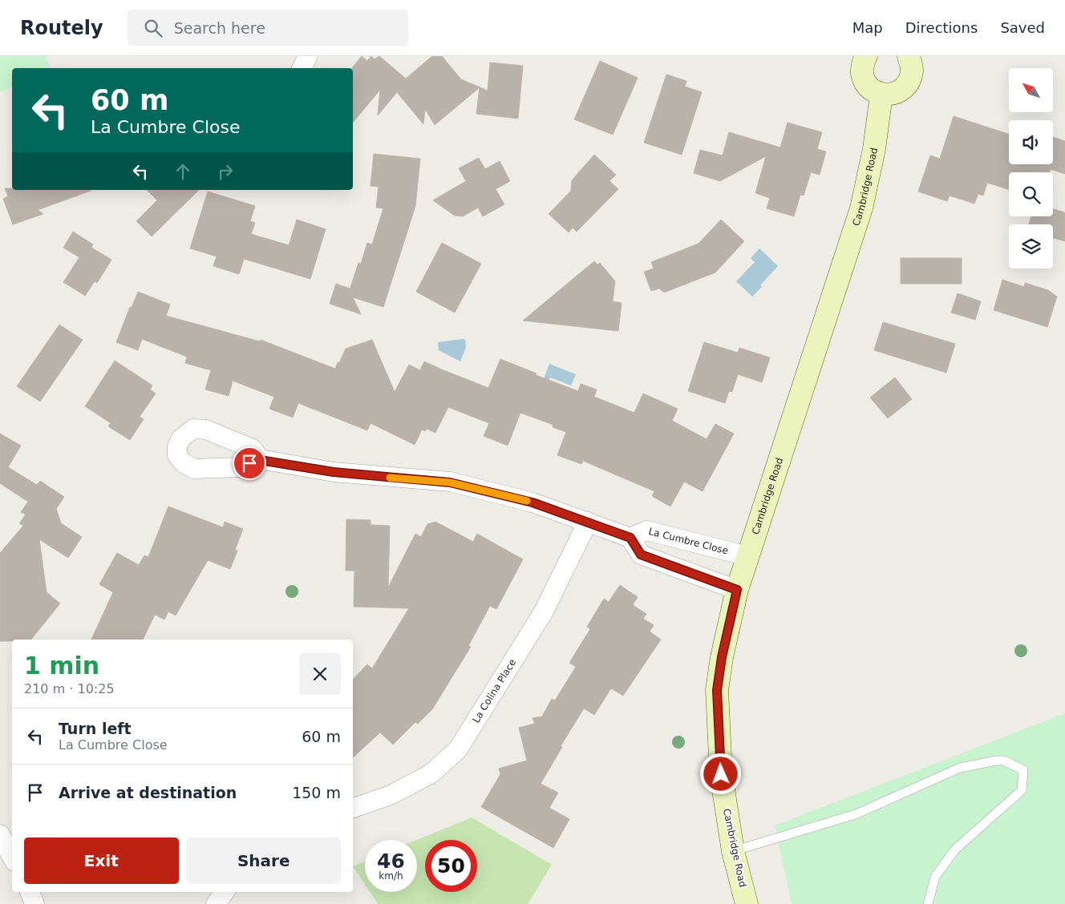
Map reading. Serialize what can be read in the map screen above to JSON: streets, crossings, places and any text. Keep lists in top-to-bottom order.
{
  "streets": {
    "main road": ["Cambridge Road"],
    "street": ["La Cumbre Close", "La Colina Place"]
  },
  "crossings": [
    ["Cambridge Road", "La Cumbre Close"]
  ],
  "north": "top left",
  "page": {
    "header": "Routely",
    "search": "Search here",
    "nav": ["Map", "Directions", "Saved"],
    "turn": ["60 m", "La Cumbre Close"],
    "heading": ["1 min", "210 m · 10:25"],
    "list": [
      {
        "name": "Turn left",
        "note": "La Cumbre Close",
        "value": "60 m"
      },
      {
        "name": "Arrive at destination",
        "value": "150 m"
      }
    ],
    "buttons": ["Exit", "Share"],
    "speed": "46 km/h",
    "limit": "50"
  }
}
